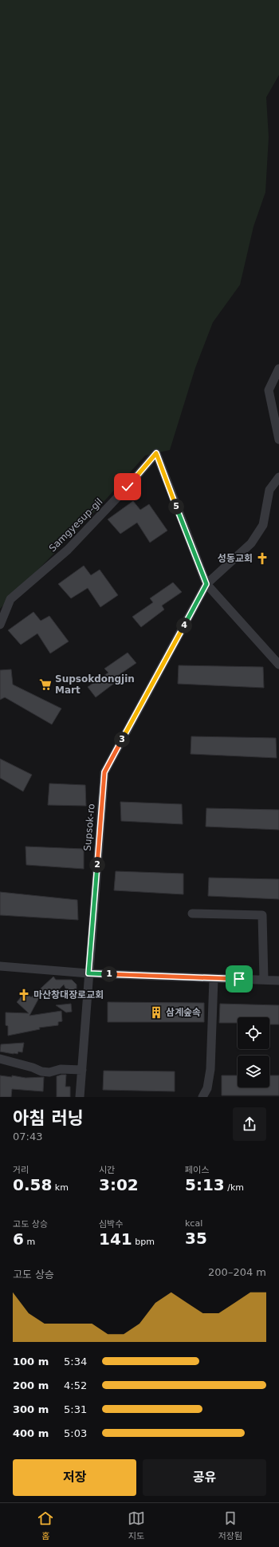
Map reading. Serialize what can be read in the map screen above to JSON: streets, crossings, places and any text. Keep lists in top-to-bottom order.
{
  "streets": {
    "street": ["Samgyesup-gil", "Supsok-ro"]
  },
  "crossings": [
    ["Samgyesup-gil", "Supsok-ro"]
  ],
  "places": {
    "church": ["성동교회", "마산창대장로교회"],
    "supermarket": ["Supsokdongjin Mart"],
    "building": ["삼계숲속"]
  },
  "page": {
    "pins": [
      "5",
      "4",
      "3",
      "2",
      "1"
    ],
    "heading": ["아침 러닝", "07:43"],
    "stats": [
      ["거리", "0.58 km"],
      ["시간", "3:02"],
      ["페이스", "5:13 /km"],
      ["고도 상승", "6 m"],
      ["심박수", "141 bpm"],
      ["kcal", "35"]
    ],
    "chart": ["고도 상승", "200–204 m"],
    "list": [
      {
        "name": "100 m",
        "note": "5:34"
      },
      {
        "name": "200 m",
        "note": "4:52"
      },
      {
        "name": "300 m",
        "note": "5:31"
      },
      {
        "name": "400 m",
        "note": "5:03"
      }
    ],
    "buttons": ["저장", "공유"],
    "tabs": ["홈", "지도", "저장됨"]
  }
}
